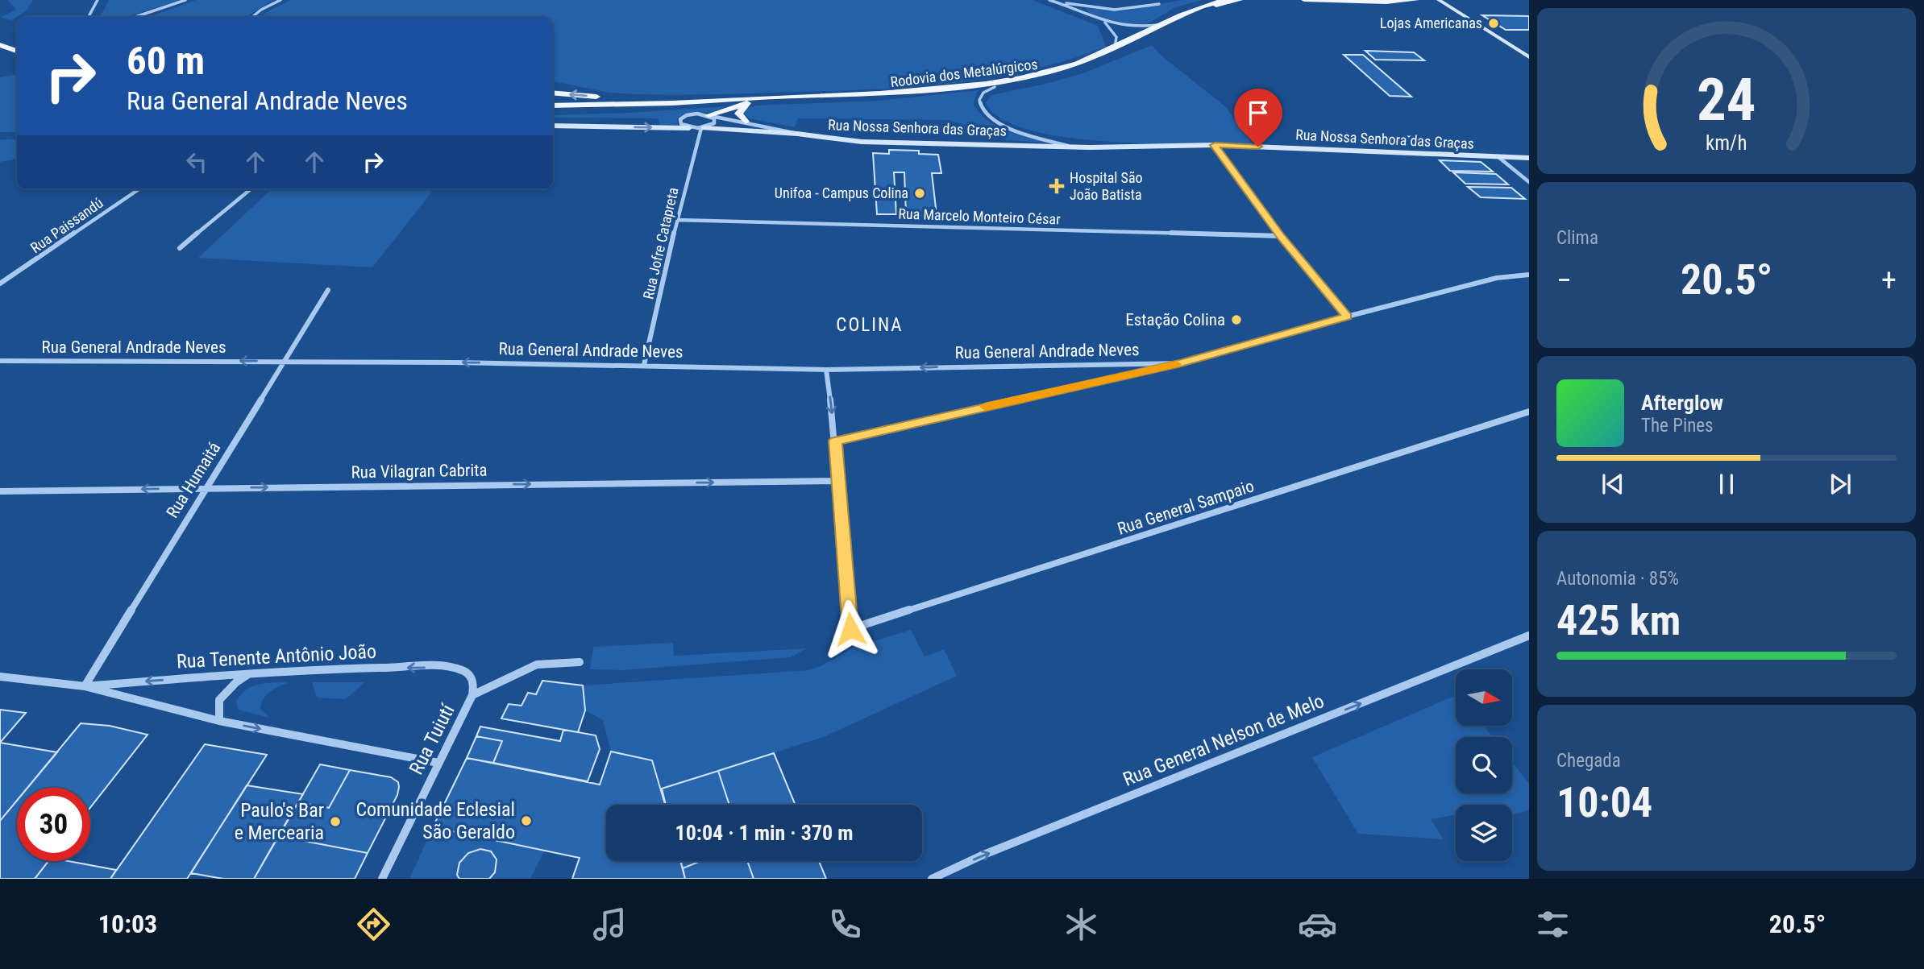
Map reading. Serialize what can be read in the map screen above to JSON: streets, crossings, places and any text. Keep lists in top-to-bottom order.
{
  "streets": {
    "main road": ["Rodovia dos Metalúrgicos"],
    "street": [
      "Rua Nossa Senhora das Graças",
      "Rua Marcelo Monteiro César",
      "Rua Paissandú",
      "Rua Jofre Catapreta",
      "Rua General Andrade Neves",
      "Rua Vilagran Cabrita",
      "Rua Humaitá",
      "Rua General Sampaio",
      "Rua Tenente Antônio João",
      "Rua Tuiutí",
      "Rua General Nelson de Melo"
    ]
  },
  "crossings": [
    ["Rodovia dos Metalúrgicos", "Rua Nossa Senhora das Graças"],
    ["Rua Nossa Senhora das Graças", "Rua Jofre Catapreta"],
    ["Rua Marcelo Monteiro César", "Rua Jofre Catapreta"],
    ["Rua Jofre Catapreta", "Rua General Andrade Neves"],
    ["Rua General Andrade Neves", "Rua Humaitá"],
    ["Rua Vilagran Cabrita", "Rua Humaitá"],
    ["Rua Vilagran Cabrita", "Rua General Sampaio"],
    ["Rua Humaitá", "Rua Tenente Antônio João"],
    ["Rua Tenente Antônio João", "Rua Tuiutí"]
  ],
  "one_way": ["Rua General Andrade Neves", "Rua General Nelson de Melo"],
  "districts": ["COLINA"],
  "places": {
    "other": [
      "Lojas Americanas",
      "Unifoa - Campus Colina",
      "Estação Colina",
      "Comunidade Eclesial São Geraldo",
      "Paulo's Bar e Mercearia"
    ],
    "health": ["Hospital São João Batista"]
  },
  "north": "right",
  "page": {
    "turn": ["60 m", "Rua General Andrade Neves"],
    "tile": [
      "Clima",
      ["Autonomia · 85%", "425 km"],
      ["Chegada", "10:04"]
    ],
    "heat": ["−", "20.5°", "+"],
    "song": ["Afterglow", "The Pines"],
    "limit": "30",
    "trip": "10:04 · 1 min · 370 m",
    "tabs": ["10:03", "20.5°"],
    "gauge": ["24", "km/h"]
  }
}
